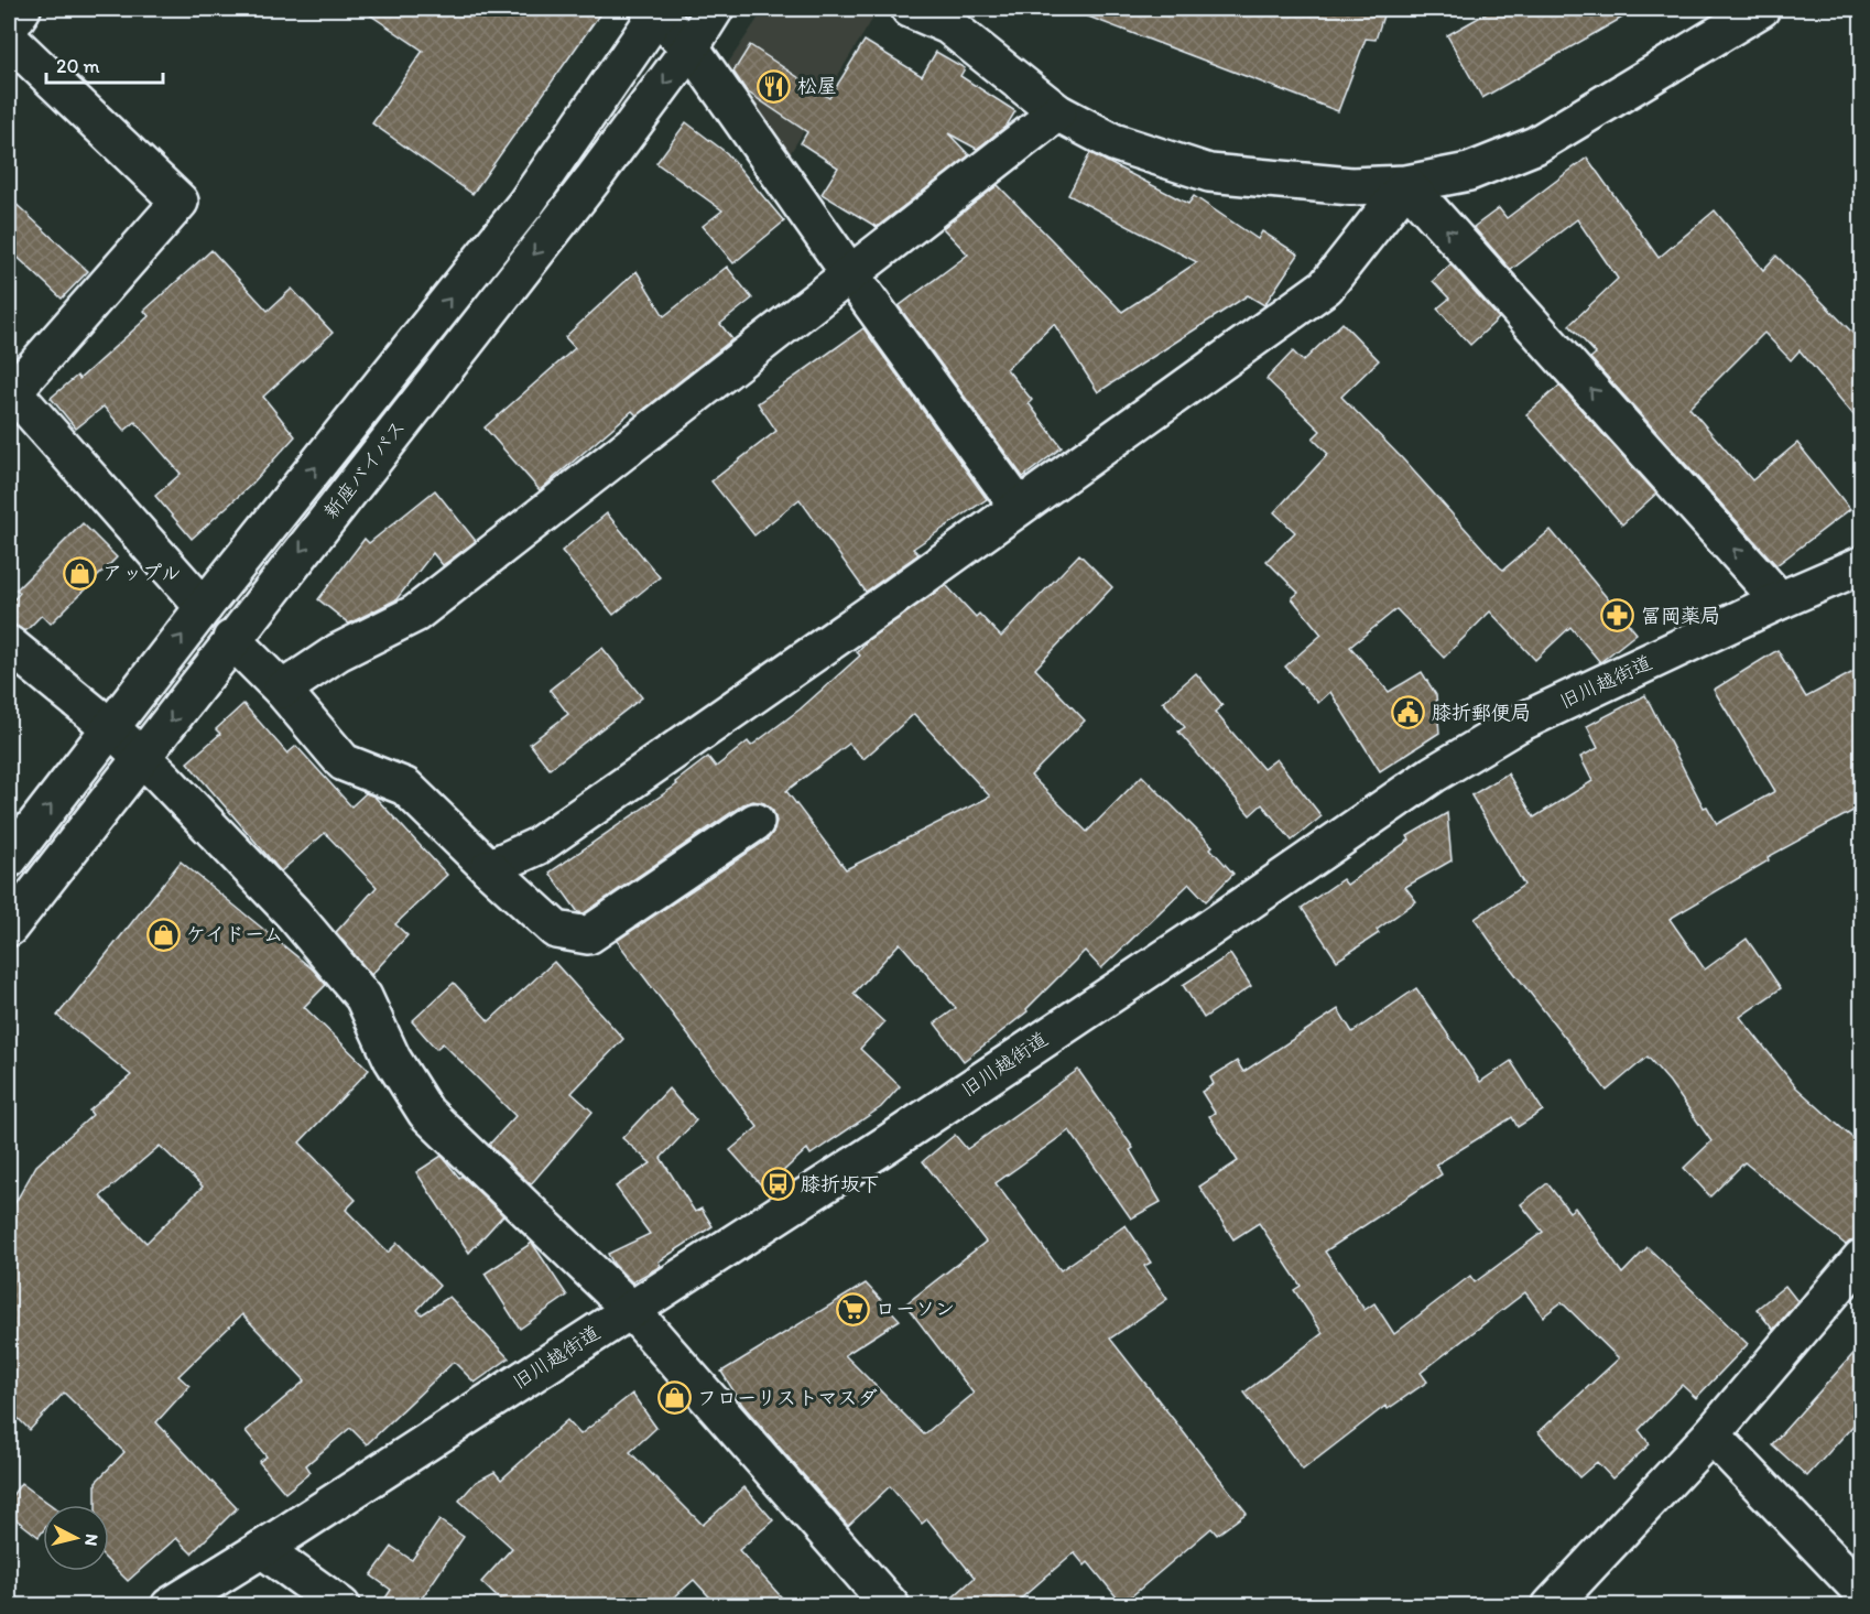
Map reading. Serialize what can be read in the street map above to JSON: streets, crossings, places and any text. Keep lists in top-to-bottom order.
{
  "streets": {
    "main road": ["新座バイパス", "旧川越街道"]
  },
  "places": {
    "restaurant": ["松屋"],
    "shop": ["アップル", "ケイドーム", "フローリストマスダ"],
    "pharmacy": ["冨岡薬局"],
    "public building": ["膝折郵便局"],
    "bus stop": ["膝折坂下"],
    "supermarket": ["ローソン"]
  },
  "scale_bar": "20 m",
  "north": "right"
}
